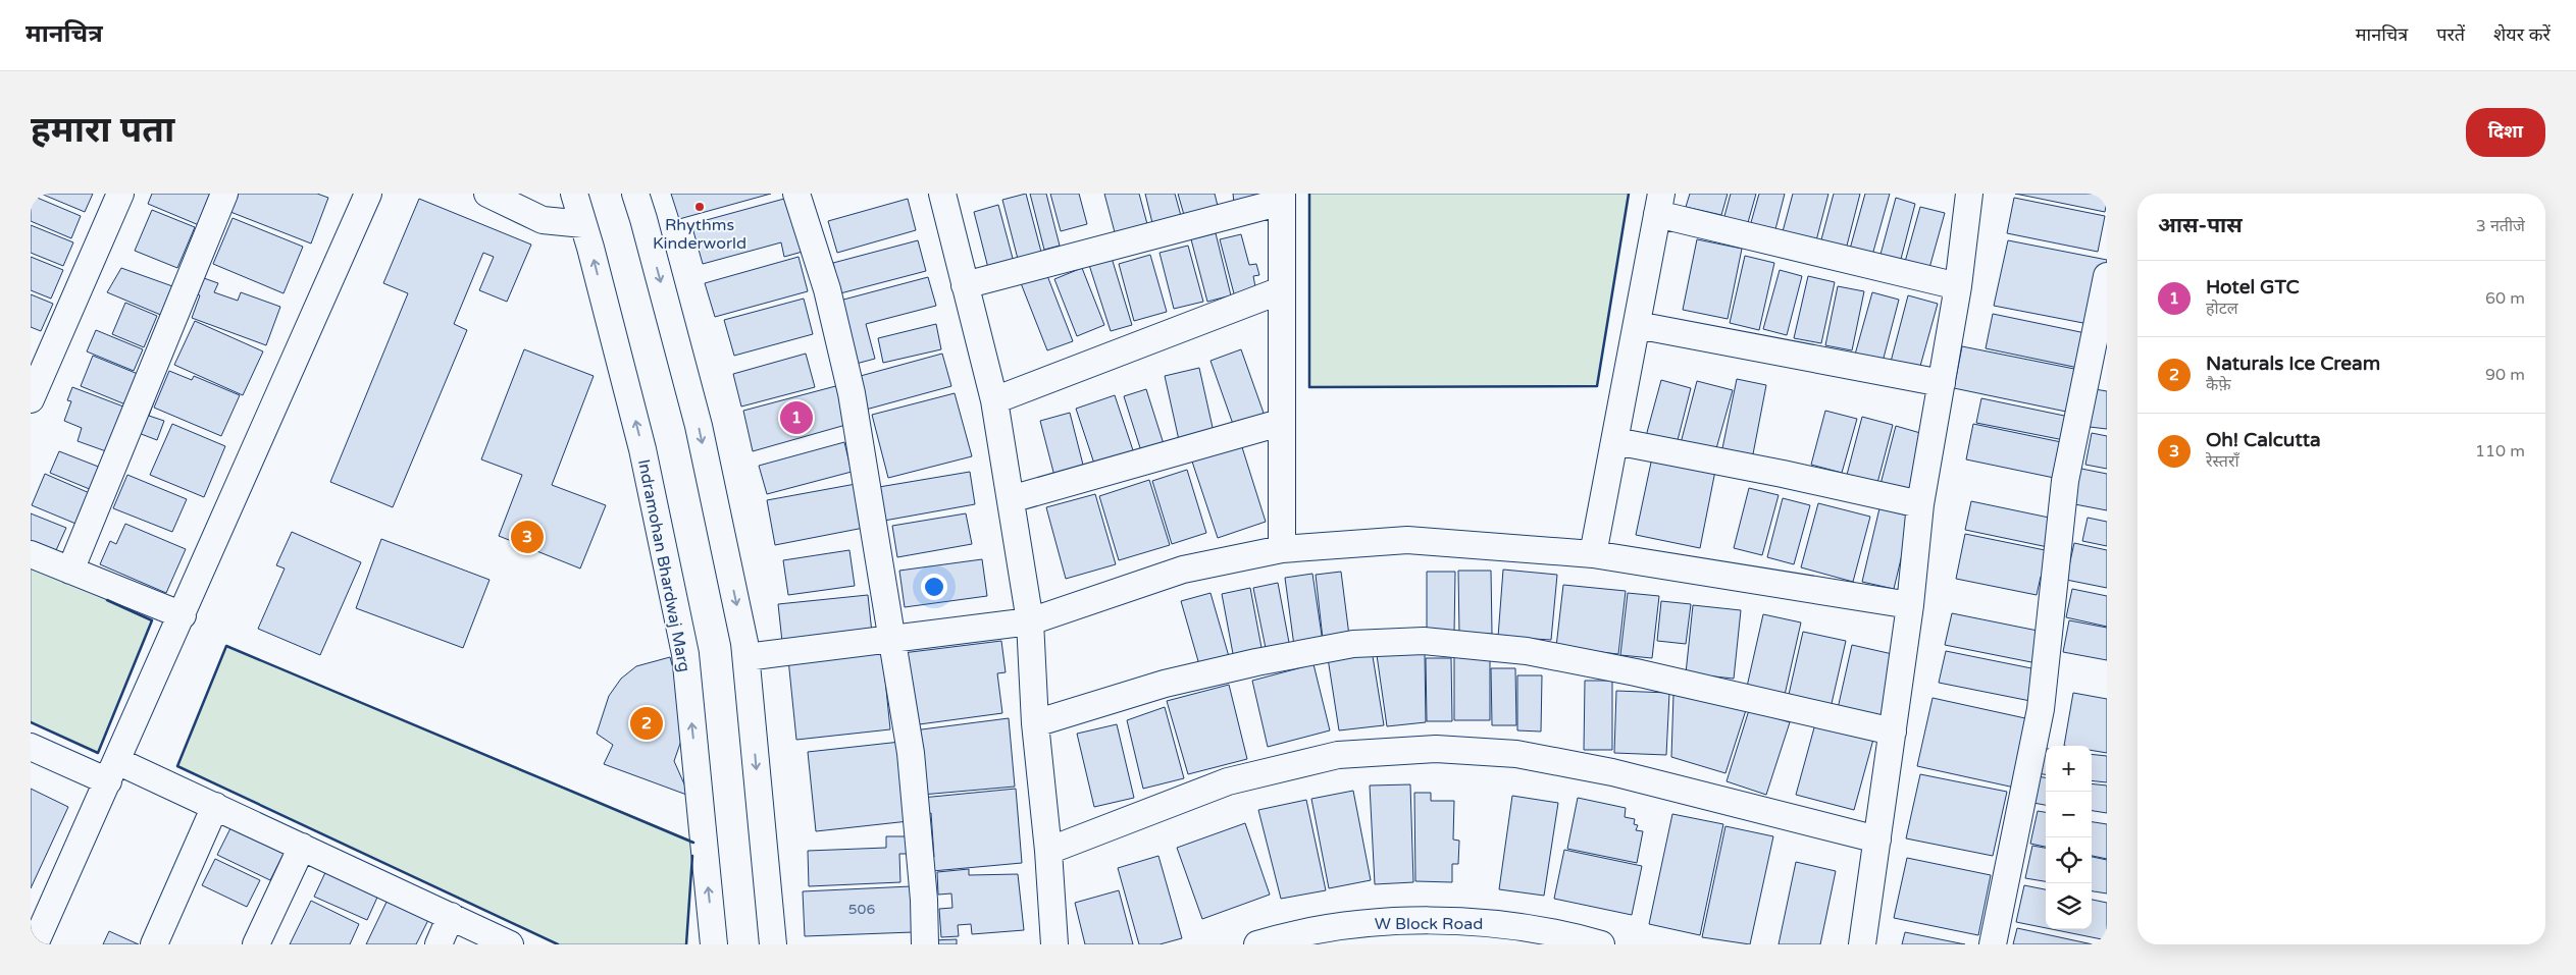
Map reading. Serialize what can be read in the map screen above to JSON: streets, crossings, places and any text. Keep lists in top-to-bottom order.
{
  "streets": {
    "street": ["Indramohan Bhardwaj Marg", "W Block Road"]
  },
  "places": ["Rhythms Kinderworld"],
  "house_numbers": ["506"],
  "page": {
    "header": "मानचित्र",
    "nav": ["मानचित्र", "परतें", "शेयर करें"],
    "buttons": "दिशा",
    "title": "हमारा पता",
    "heading": ["आस-पास", "3 नतीजे"],
    "list": [
      {
        "mark": "1",
        "name": "Hotel GTC",
        "note": "होटल",
        "value": "60 m"
      },
      {
        "mark": "2",
        "name": "Naturals Ice Cream",
        "note": "कैफ़े",
        "value": "90 m"
      },
      {
        "mark": "3",
        "name": "Oh! Calcutta",
        "note": "रेस्तराँ",
        "value": "110 m"
      }
    ],
    "pins": ["1", "3", "2"],
    "map_buttons": ["+", "−"]
  }
}
